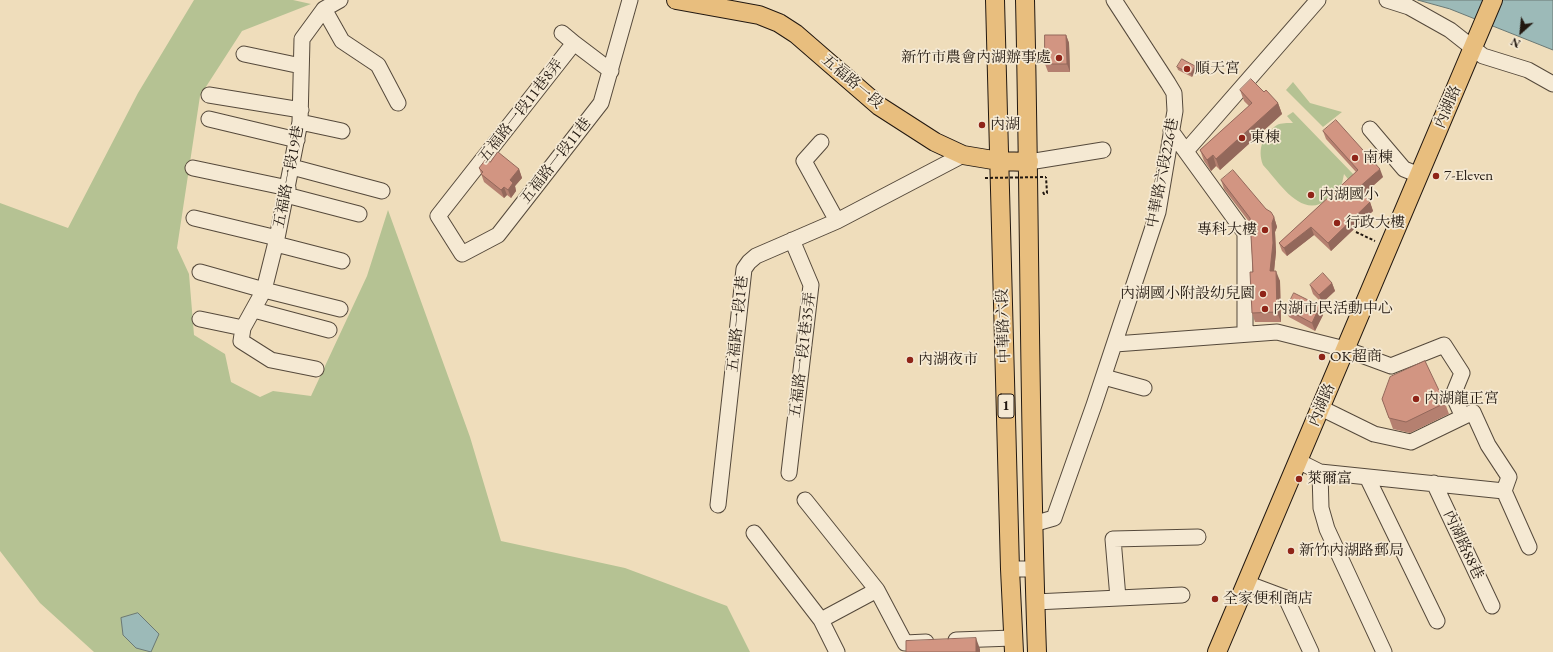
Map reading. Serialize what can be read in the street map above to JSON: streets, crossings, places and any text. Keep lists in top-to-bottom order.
{
  "streets": {
    "main road": [
      "五福路一段",
      "內湖路",
      "中華路六段",
      "1"
    ],
    "street": [
      "五福路一段11巷8弄",
      "五福路一段11巷",
      "中華路六段226巷",
      "五福路一段19巷",
      "五福路一段1巷",
      "五福路一段1巷35弄",
      "內湖路88巷"
    ]
  },
  "crossings": [
    ["五福路一段", "五福路一段1巷"],
    ["五福路一段", "中華路六段"],
    ["五福路一段11巷8弄", "五福路一段11巷"],
    ["中華路六段226巷", "中華路六段"],
    ["五福路一段1巷", "五福路一段1巷35弄"]
  ],
  "places": [
    "新竹市農會內湖辦事處",
    "順天宮",
    "內湖",
    "東棟",
    "南棟",
    "7-Eleven",
    "內湖國小",
    "行政大樓",
    "專科大樓",
    "內湖國小附設幼兒園",
    "內湖市民活動中心",
    "OK超商",
    "內湖夜市",
    "內湖龍正宮",
    "萊爾富",
    "新竹內湖路郵局",
    "全家便利商店"
  ],
  "north": "bottom left"
}
